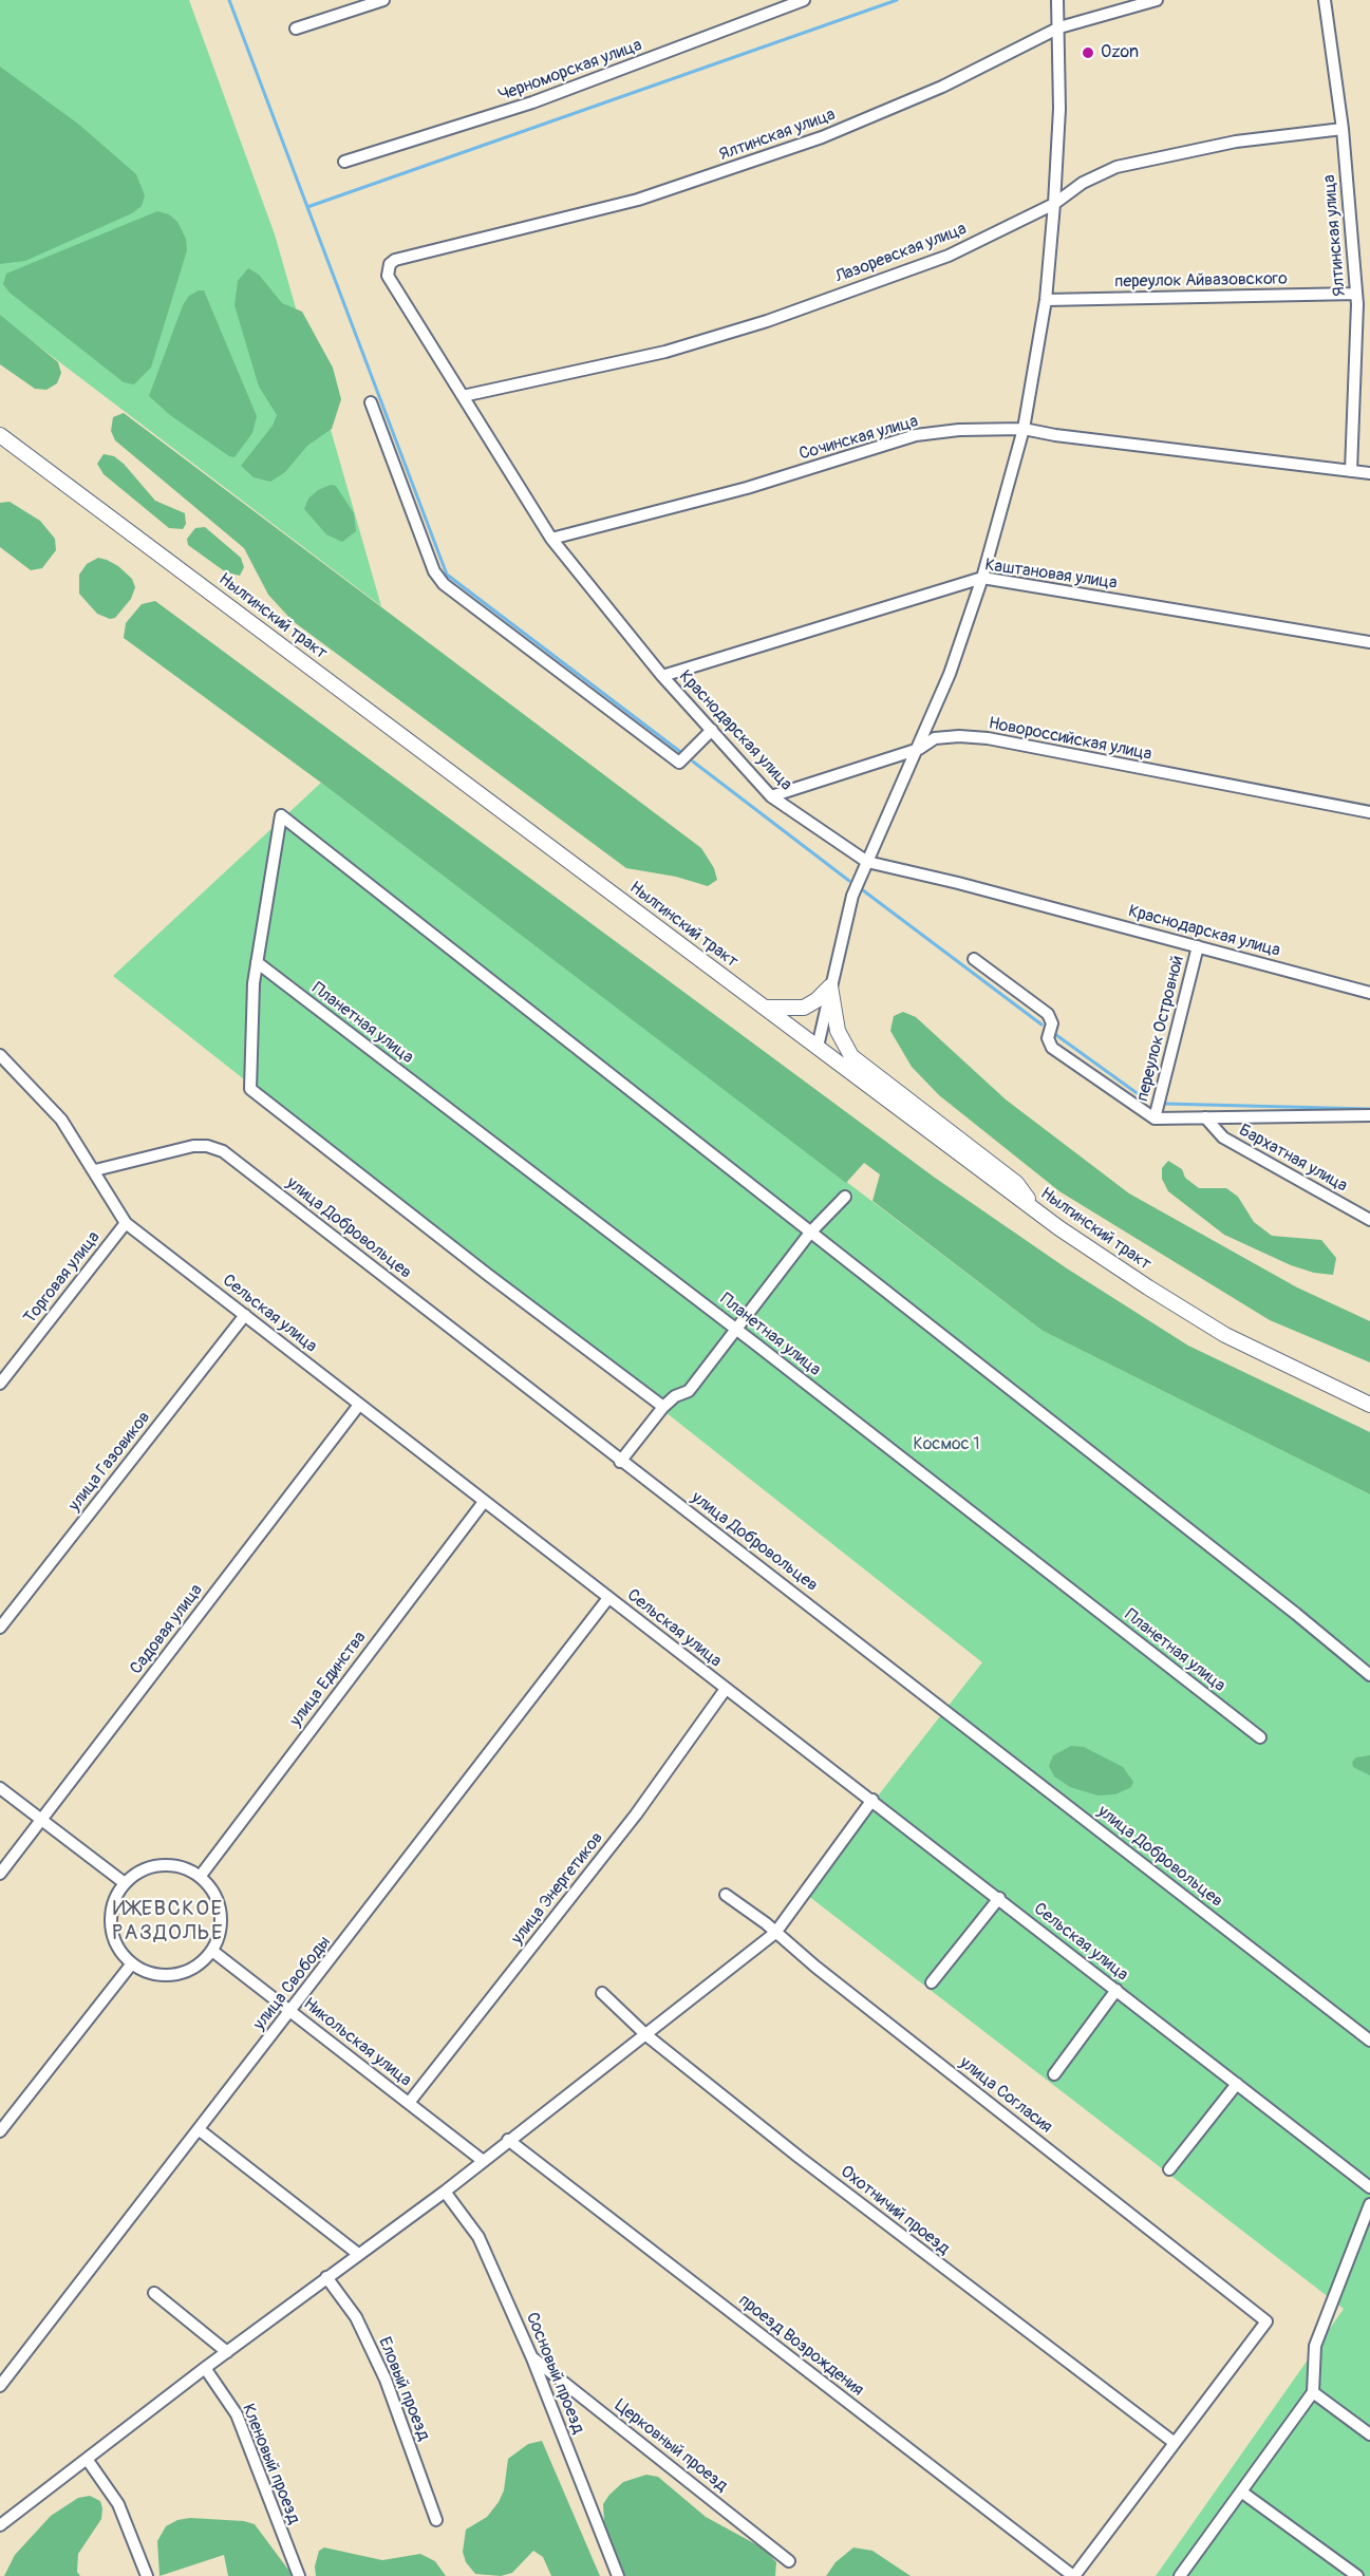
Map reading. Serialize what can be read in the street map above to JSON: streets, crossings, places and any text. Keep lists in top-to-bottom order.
{
  "streets": {
    "main road": ["Нылгинский тракт"],
    "street": [
      "Черноморская улица",
      "Ялтинская улица",
      "Лазоревская улица",
      "переулок Айвазовского",
      "Сочинская улица",
      "Каштановая улица",
      "Краснодарская улица",
      "Новороссийская улица",
      "Планетная улица",
      "переулок Островной",
      "Бархатная улица",
      "улица Добровольцев",
      "Торговая улица",
      "Сельская улица",
      "улица Газовиков",
      "Садовая улица",
      "улица Единства",
      "улица Энергетиков",
      "улица Свободы",
      "Никольская улица",
      "улица Согласия",
      "Охотничий проезд",
      "проезд Возрождения",
      "Сосновый проезд",
      "Еловый проезд",
      "Церковный проезд",
      "Кленовый проезд"
    ]
  },
  "crossings": [
    ["Ялтинская улица", "Лазоревская улица"],
    ["Ялтинская улица", "переулок Айвазовского"],
    ["Ялтинская улица", "Сочинская улица"],
    ["Ялтинская улица", "Краснодарская улица"],
    ["Лазоревская улица", "Краснодарская улица"],
    ["Сочинская улица", "Краснодарская улица"],
    ["Каштановая улица", "Краснодарская улица"],
    ["Краснодарская улица", "Новороссийская улица"],
    ["Краснодарская улица", "переулок Островной"],
    ["улица Добровольцев", "Сельская улица"],
    ["Торговая улица", "Сельская улица"],
    ["Сельская улица", "улица Газовиков"],
    ["Сельская улица", "Садовая улица"],
    ["Сельская улица", "улица Единства"],
    ["Сельская улица", "улица Энергетиков"],
    ["Сельская улица", "улица Свободы"],
    ["улица Единства", "Никольская улица"],
    ["улица Энергетиков", "Никольская улица"],
    ["улица Свободы", "Никольская улица"],
    ["улица Согласия", "Охотничий проезд"],
    ["Сосновый проезд", "Церковный проезд"]
  ],
  "districts": ["ИЖЕВСКОЕ РАЗДОЛЬЕ"],
  "parks": ["Космос 1"],
  "places": ["Ozon"]
}
